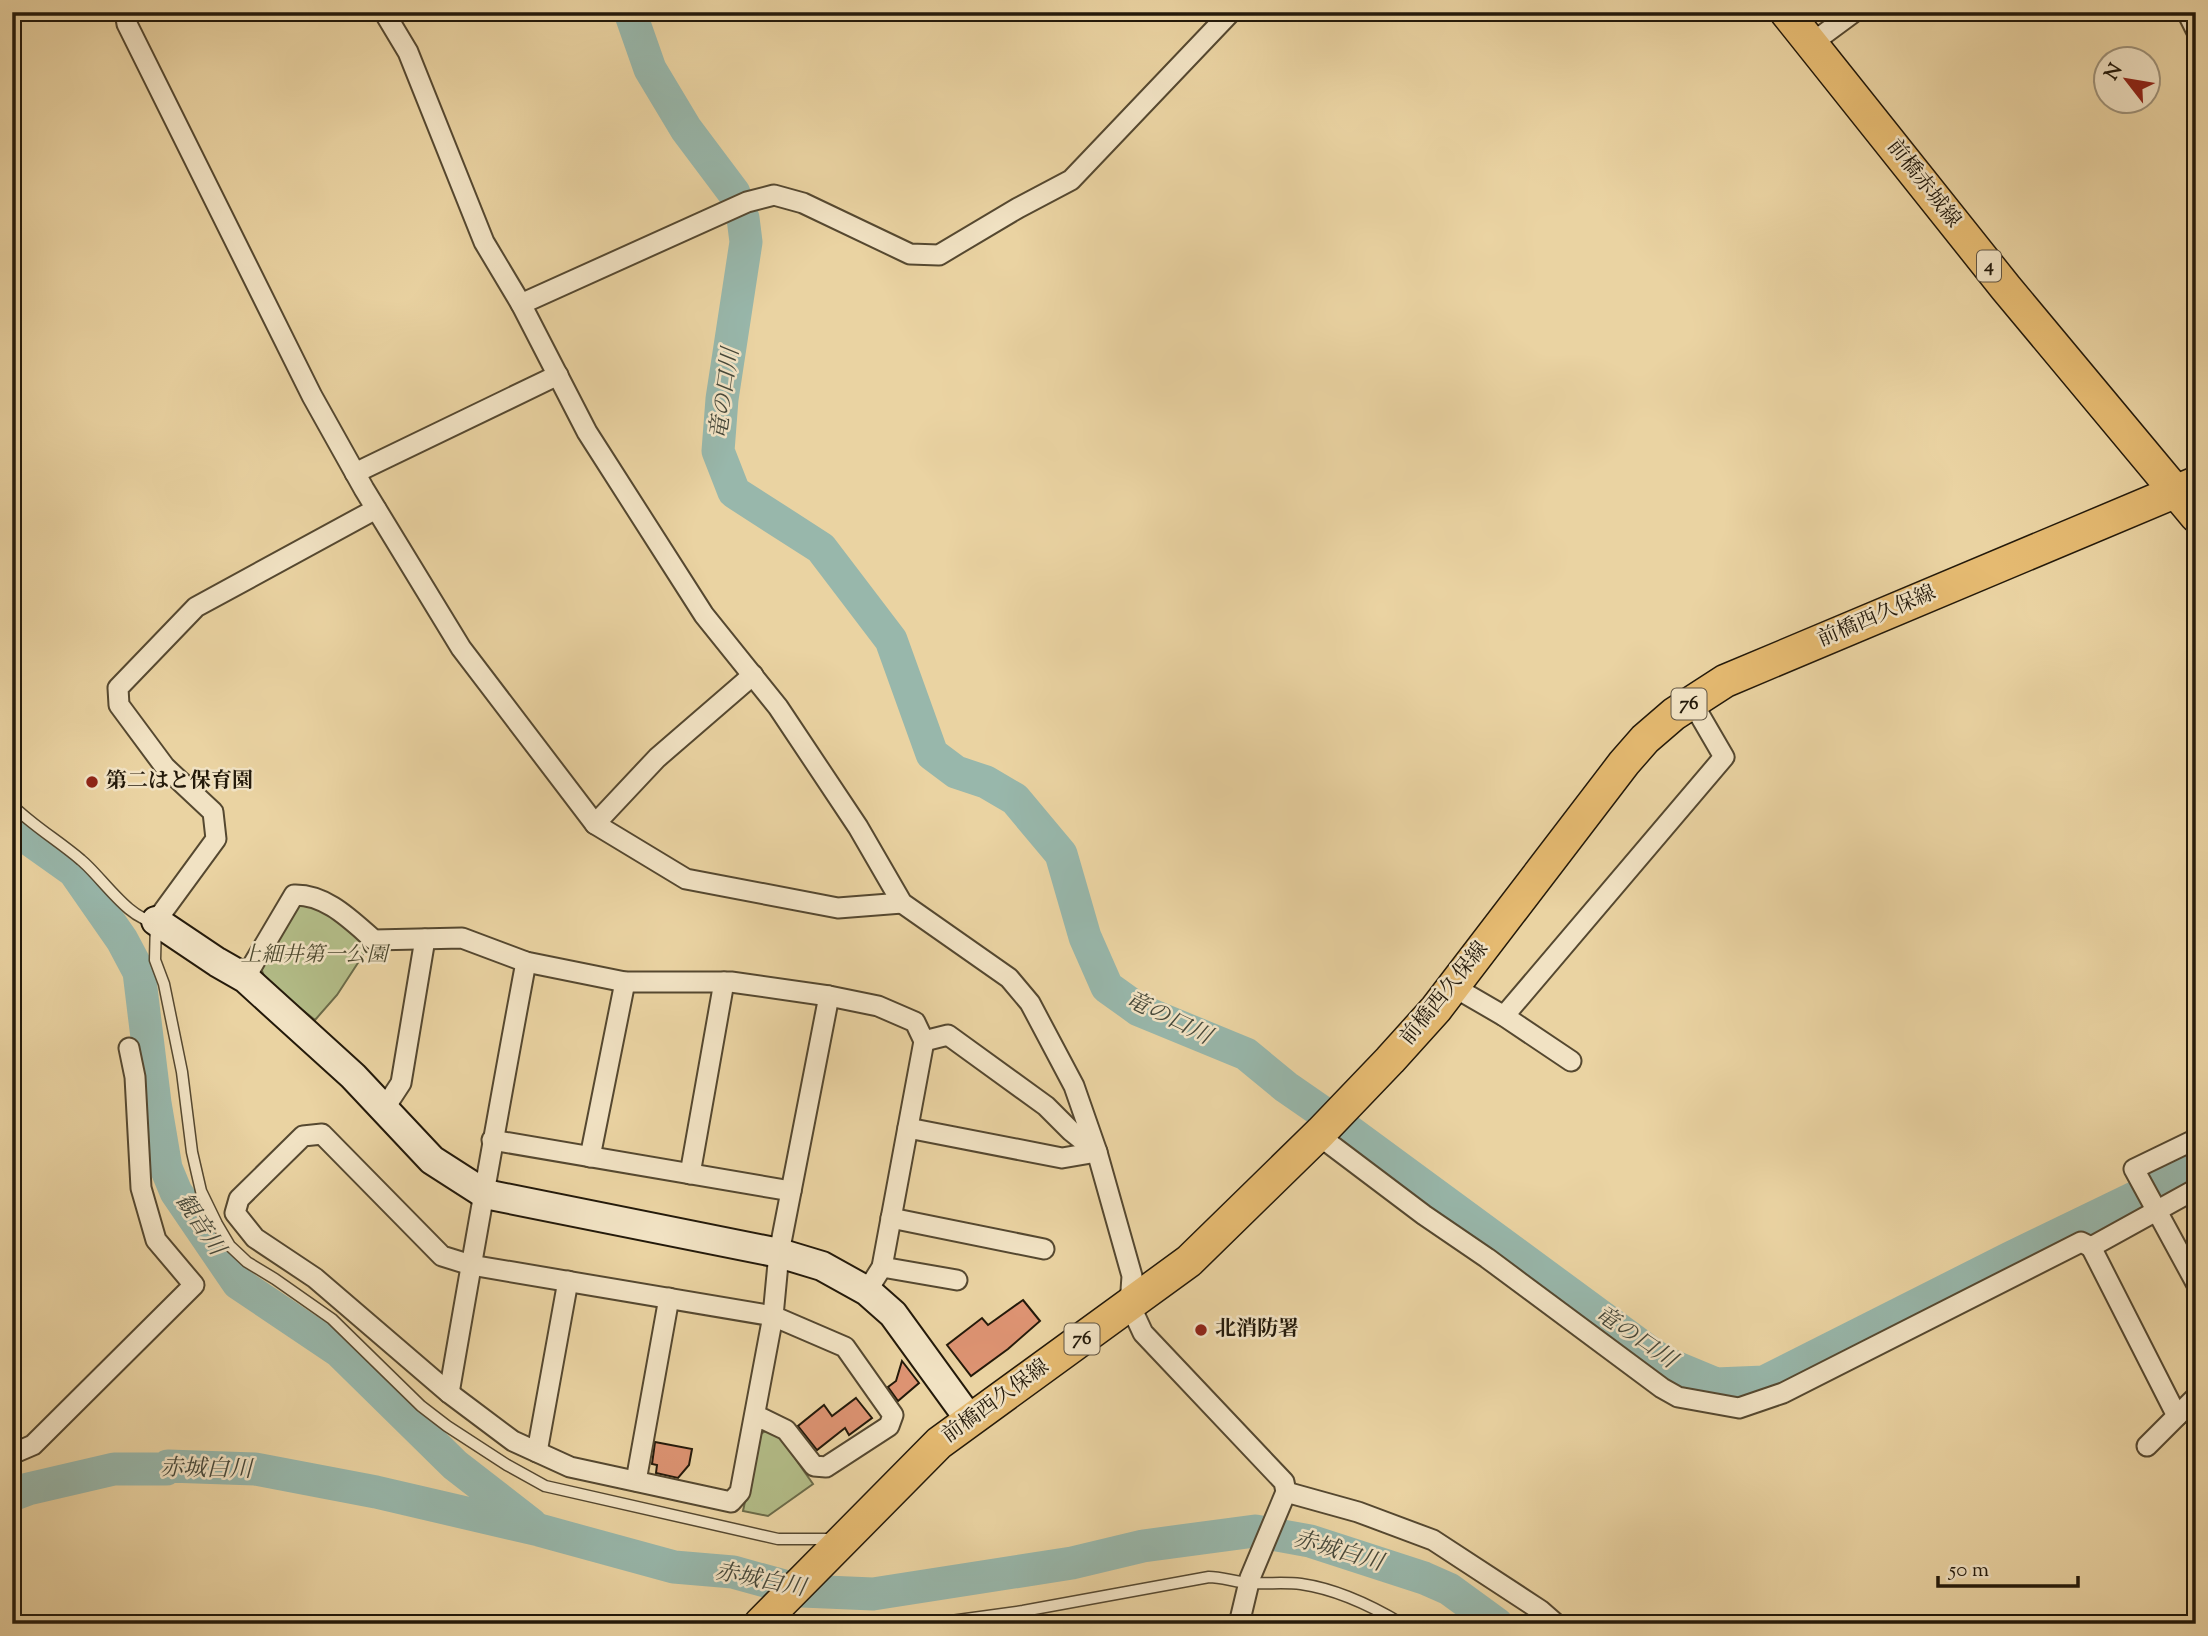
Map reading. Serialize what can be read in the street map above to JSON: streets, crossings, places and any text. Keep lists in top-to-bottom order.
{
  "streets": {
    "main road": [
      "前橋赤城線",
      "4",
      "前橋西久保線",
      "76"
    ]
  },
  "crossings": [
    ["前橋赤城線", "前橋西久保線"]
  ],
  "water": ["竜の口川", "観音川", "赤城白川"],
  "parks": ["上細井第一公園"],
  "places": ["第二はと保育園", "北消防署"],
  "scale_bar": "50 m",
  "north": "top left"
}
